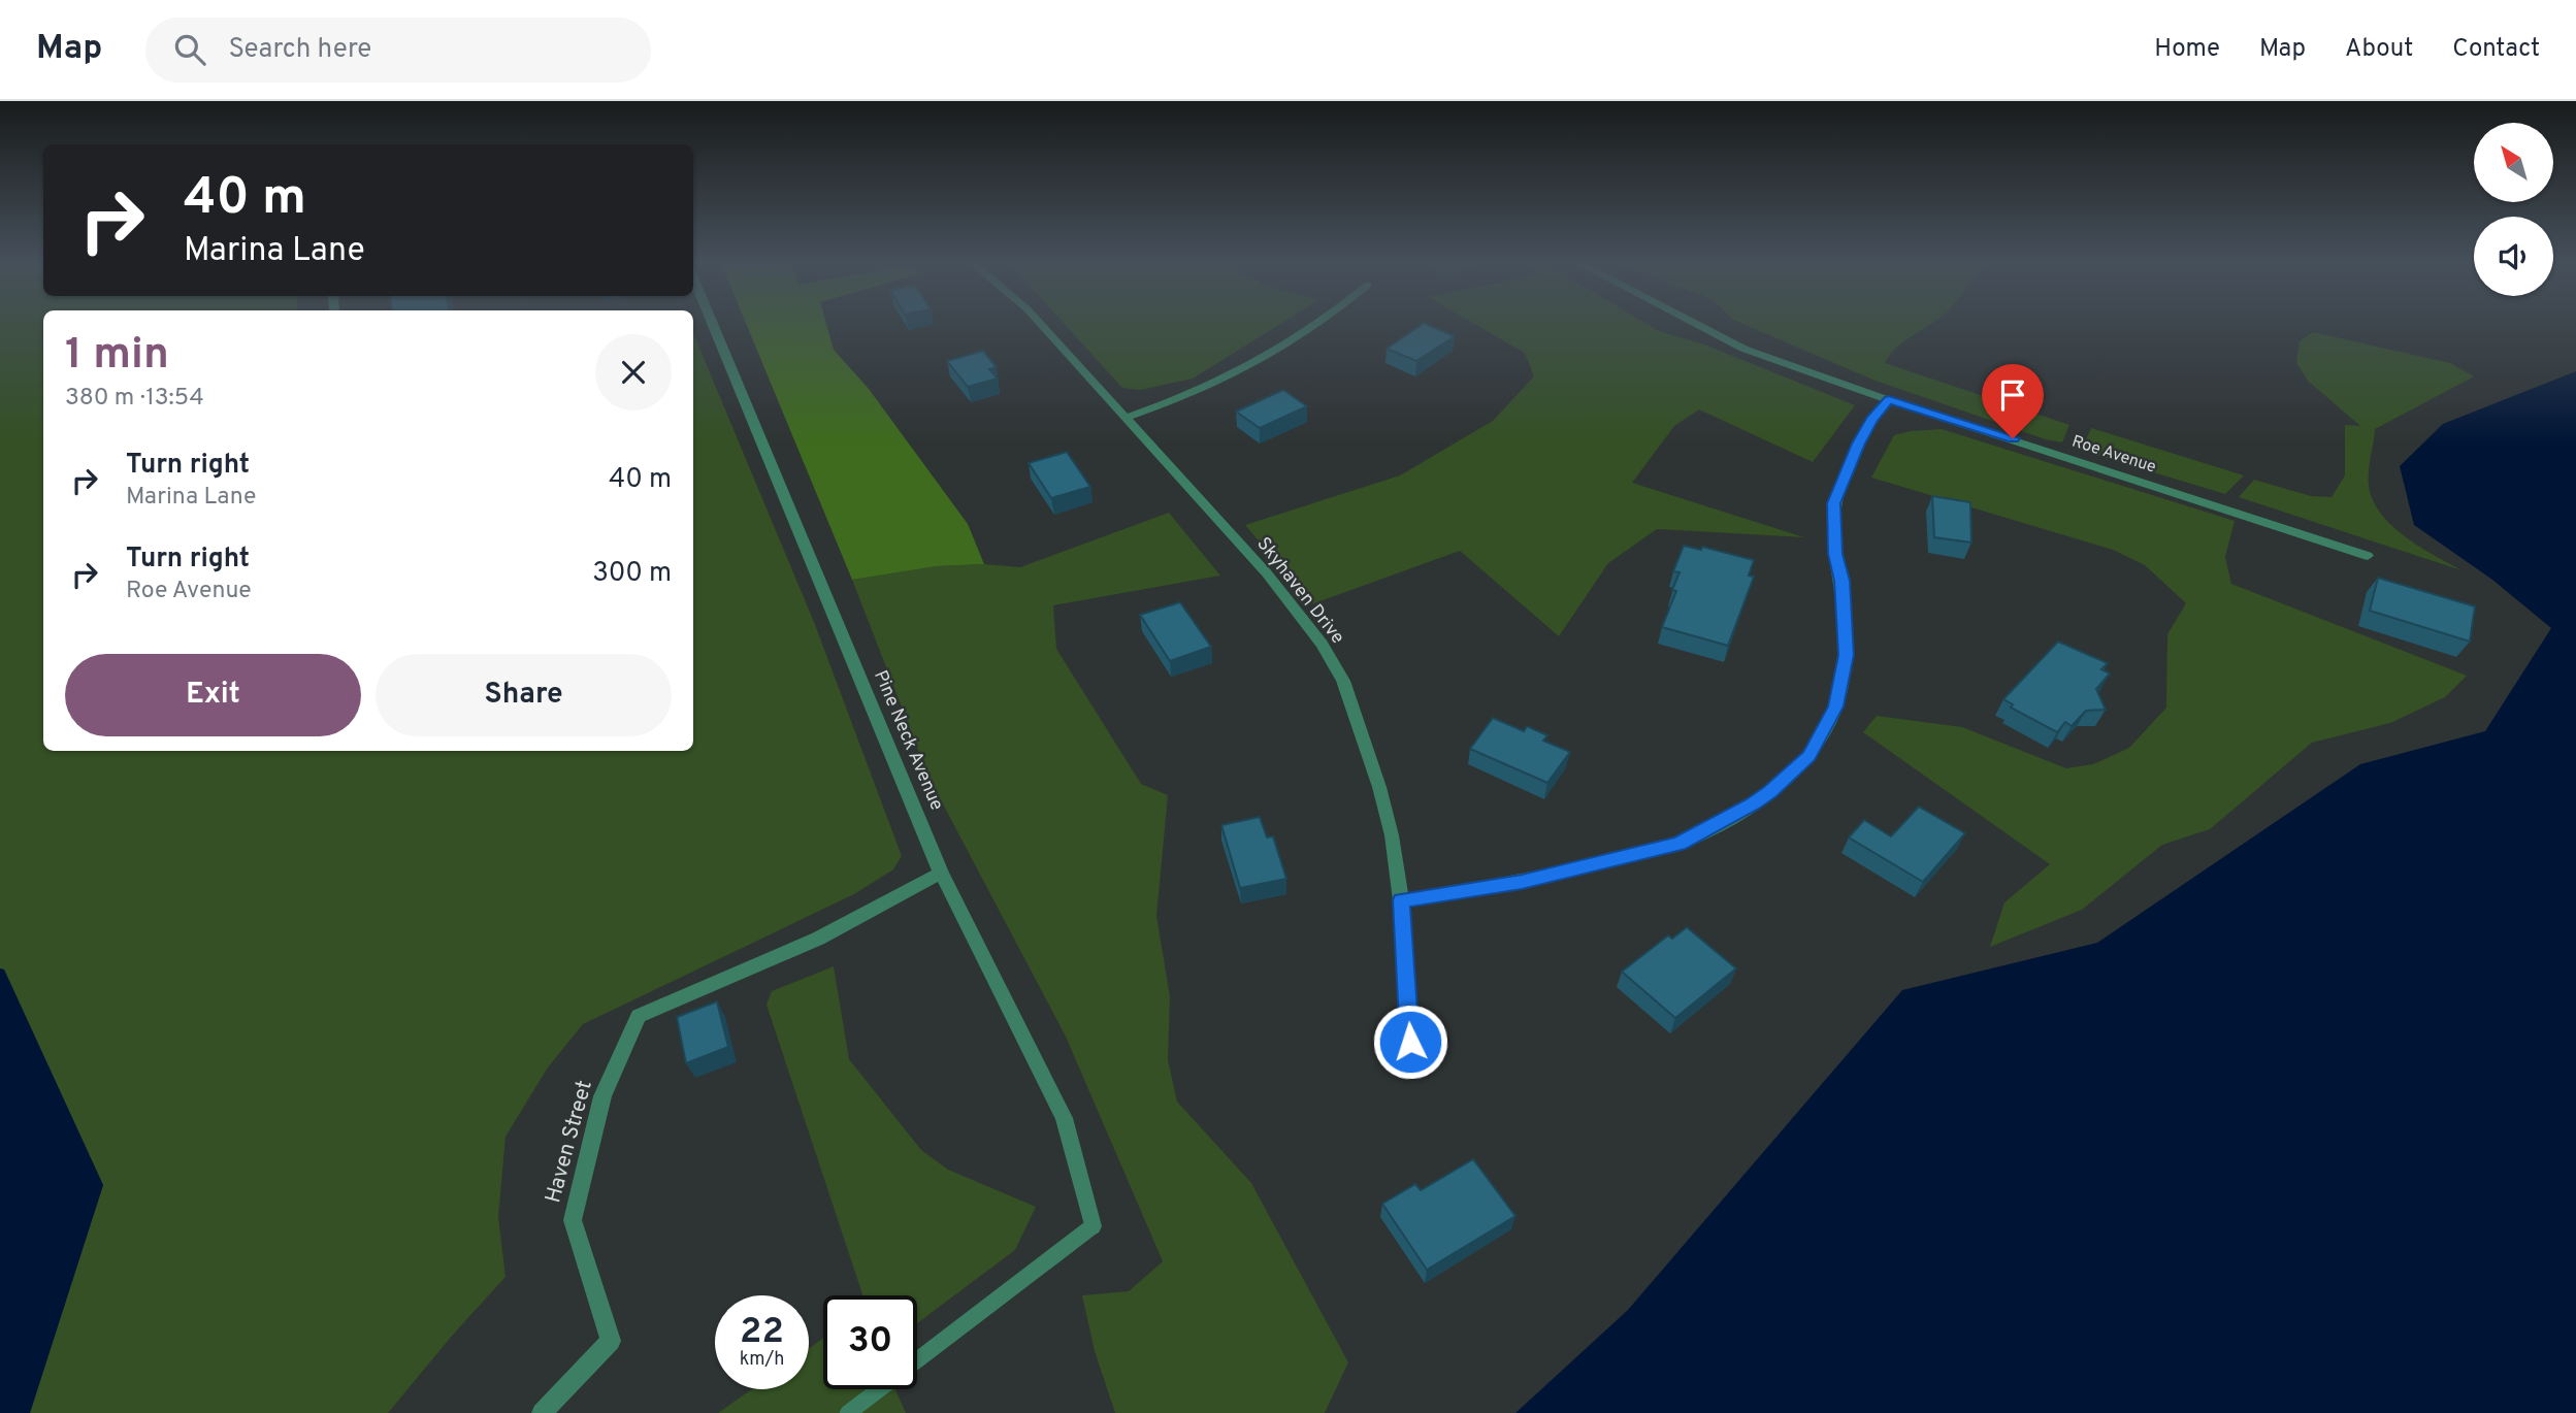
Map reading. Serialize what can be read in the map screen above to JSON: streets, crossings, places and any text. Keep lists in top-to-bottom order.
{
  "streets": {
    "street": [
      "Roe Avenue",
      "Skyhaven Drive",
      "Pine Neck Avenue",
      "Haven Street"
    ]
  },
  "crossings": [
    ["Pine Neck Avenue", "Haven Street"]
  ],
  "north": "top left",
  "page": {
    "header": "Map",
    "search": "Search here",
    "nav": [
      "Home",
      "Map",
      "About",
      "Contact"
    ],
    "turn": ["40 m", "Marina Lane"],
    "heading": ["1 min", "380 m · 13:54"],
    "list": [
      {
        "name": "Turn right",
        "note": "Marina Lane",
        "value": "40 m"
      },
      {
        "name": "Turn right",
        "note": "Roe Avenue",
        "value": "300 m"
      }
    ],
    "buttons": ["Exit", "Share"],
    "speed": "22 km/h",
    "limit": "30"
  }
}
